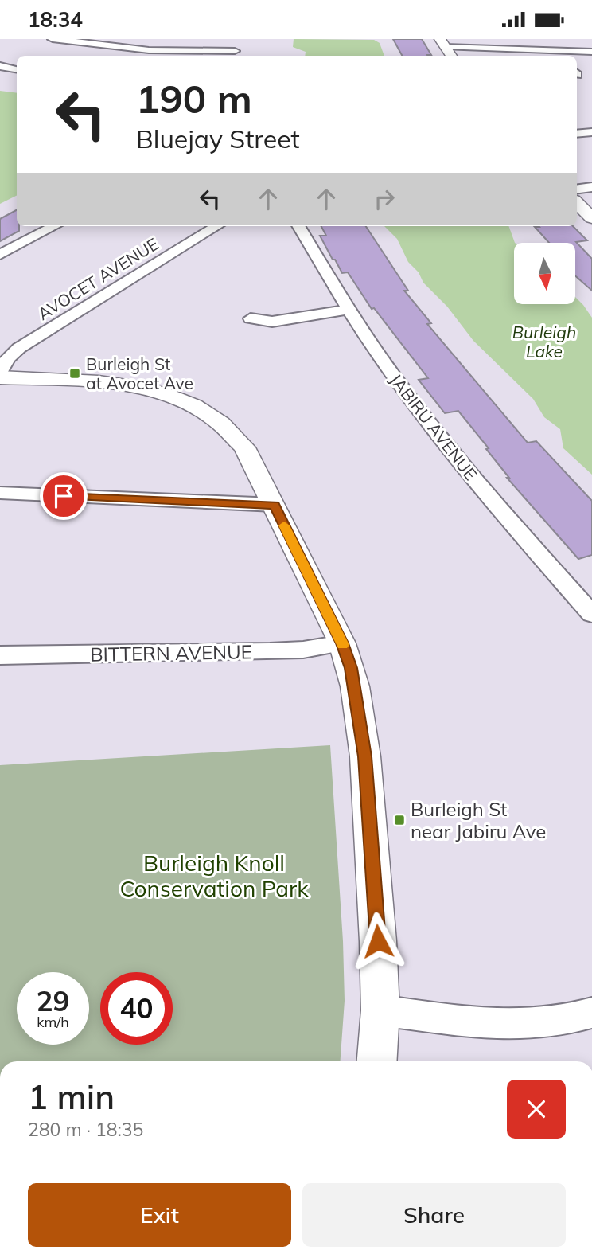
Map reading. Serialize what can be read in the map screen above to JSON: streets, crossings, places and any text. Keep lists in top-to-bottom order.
{
  "streets": {
    "street": ["AVOCET AVENUE", "JABIRU AVENUE", "BITTERN AVENUE"]
  },
  "water": ["Burleigh Lake"],
  "parks": ["Burleigh Knoll Conservation Park"],
  "places": {
    "transit": ["Burleigh St at Avocet Ave", "Burleigh St near Jabiru Ave"]
  },
  "north": "bottom",
  "page": {
    "status": "18:34",
    "turn": ["190 m", "Bluejay Street"],
    "speed": "29 km/h",
    "limit": "40",
    "heading": ["1 min", "280 m · 18:35"],
    "buttons": ["Exit", "Share"]
  }
}
